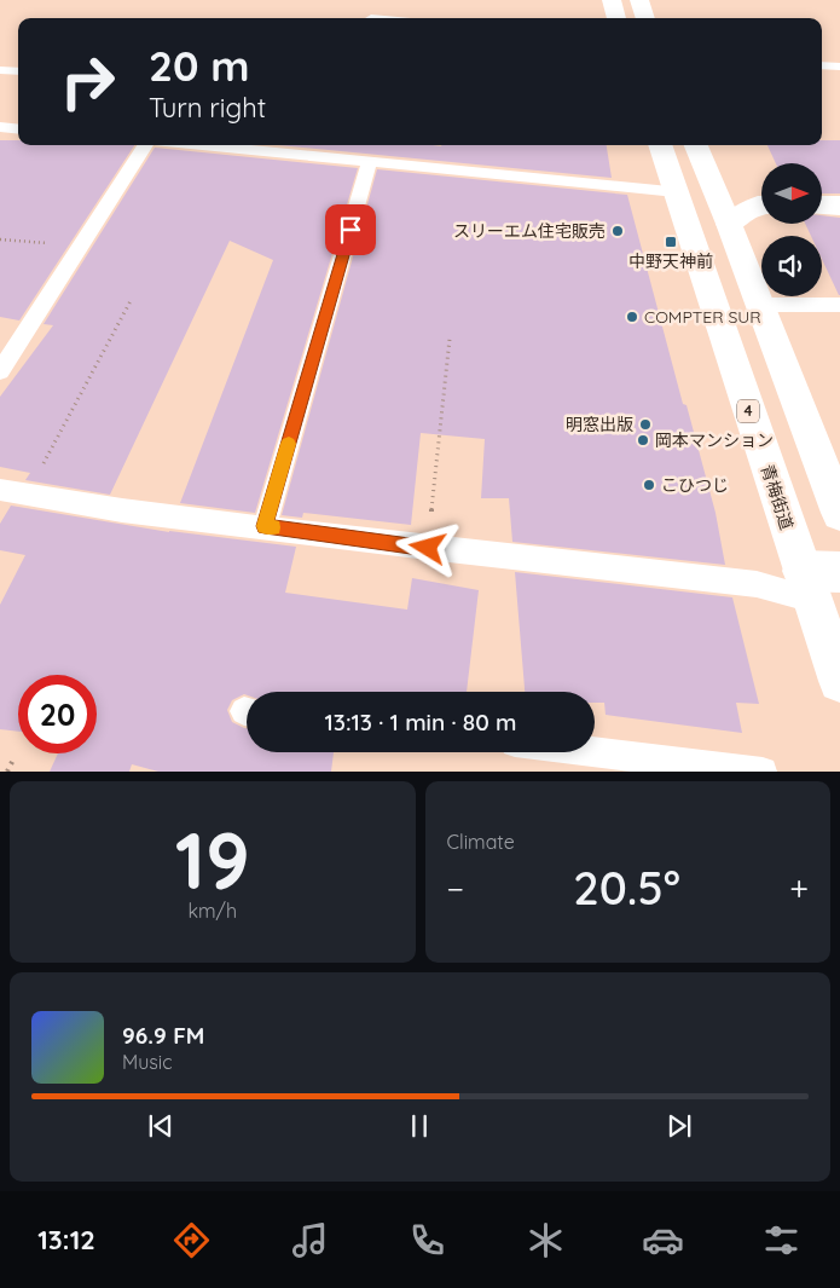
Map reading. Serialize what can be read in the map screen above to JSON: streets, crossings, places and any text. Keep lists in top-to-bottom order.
{
  "streets": {
    "main road": ["4", "青梅街道"]
  },
  "places": {
    "other": [
      "スリーエム住宅販売",
      "COMPTER SUR",
      "明窓出版",
      "岡本マンション",
      "こひつじ"
    ],
    "transit": ["中野天神前"]
  },
  "north": "right",
  "page": {
    "turn": ["20 m", "Turn right"],
    "limit": "20",
    "trip": "13:13 · 1 min · 80 m",
    "tile": [
      ["19", "km/h"],
      "Climate"
    ],
    "heat": ["−", "20.5°", "+"],
    "song": ["96.9 FM", "Music"],
    "tabs": "13:12"
  }
}
